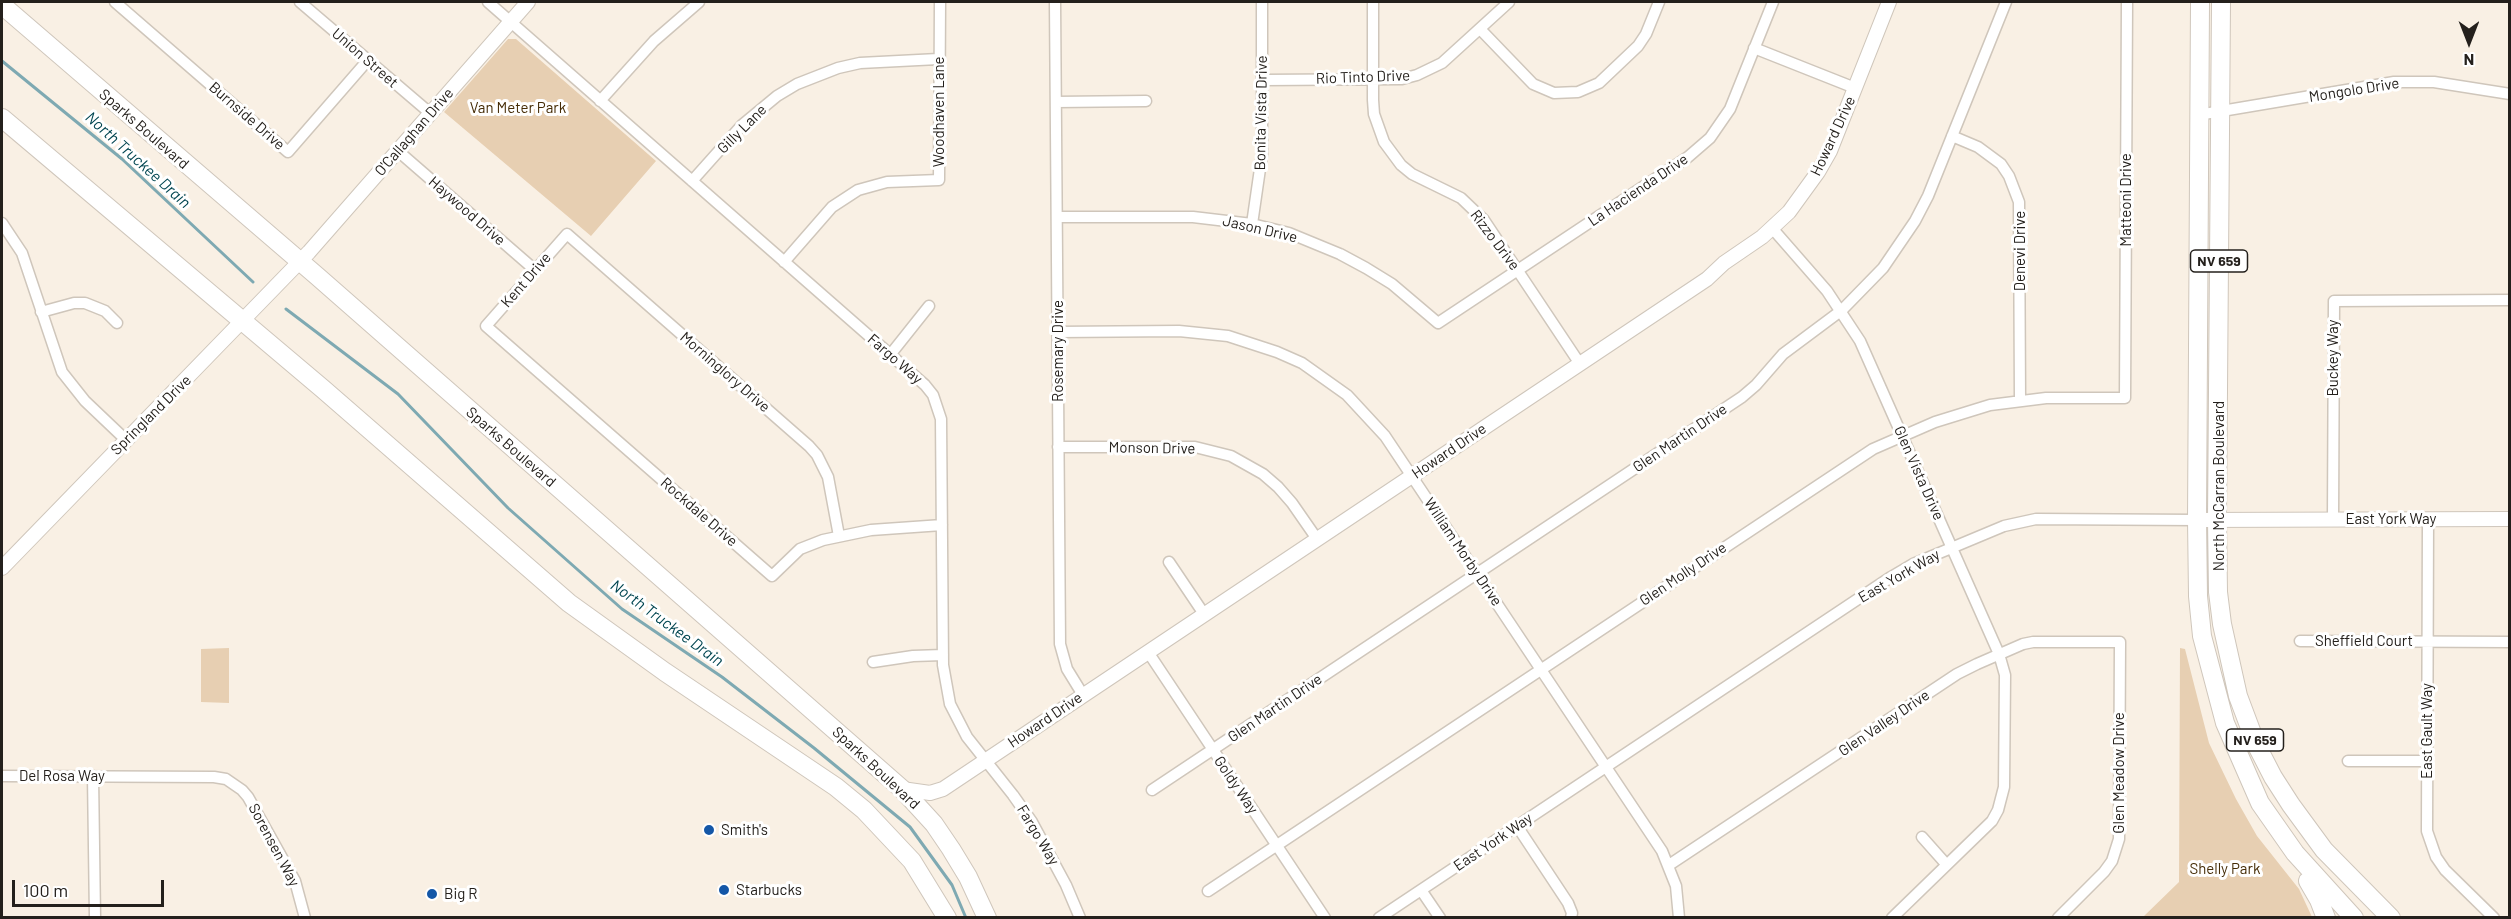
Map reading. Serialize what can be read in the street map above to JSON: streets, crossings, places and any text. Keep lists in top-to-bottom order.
{
  "streets": {
    "main road": ["Sparks Boulevard", "NV 659", "North McCarran Boulevard"],
    "street": [
      "Union Street",
      "Rio Tinto Drive",
      "Mongolo Drive",
      "Woodhaven Lane",
      "Bonita Vista Drive",
      "Burnside Drive",
      "Gilly Lane",
      "O'Callaghan Drive",
      "Howard Drive",
      "La Hacienda Drive",
      "Matteoni Drive",
      "Haywood Drive",
      "Jason Drive",
      "Rizzo Drive",
      "Denevi Drive",
      "Kent Drive",
      "Rosemary Drive",
      "Buckey Way",
      "Fargo Way",
      "Morninglory Drive",
      "Springland Drive",
      "Glen Martin Drive",
      "Monson Drive",
      "Glen Vista Drive",
      "Rockdale Drive",
      "East York Way",
      "William Morby Drive",
      "Glen Molly Drive",
      "Sheffield Court",
      "Glen Valley Drive",
      "East Gault Way",
      "Glen Meadow Drive",
      "Del Rosa Way",
      "Goldy Way",
      "Sorensen Way"
    ]
  },
  "crossings": [
    ["Union Street", "Burnside Drive"],
    ["Union Street", "O'Callaghan Drive"],
    ["Rio Tinto Drive", "Bonita Vista Drive"],
    ["Rio Tinto Drive", "Rizzo Drive"],
    ["Mongolo Drive", "North McCarran Boulevard"],
    ["Woodhaven Lane", "Gilly Lane"],
    ["Woodhaven Lane", "Fargo Way"],
    ["Bonita Vista Drive", "Jason Drive"],
    ["Sparks Boulevard", "O'Callaghan Drive"],
    ["Sparks Boulevard", "Howard Drive"],
    ["Sparks Boulevard", "Springland Drive"],
    ["Gilly Lane", "Fargo Way"],
    ["O'Callaghan Drive", "Haywood Drive"],
    ["O'Callaghan Drive", "Fargo Way"],
    ["O'Callaghan Drive", "Springland Drive"],
    ["Howard Drive", "Rizzo Drive"],
    ["Howard Drive", "Rosemary Drive"],
    ["Howard Drive", "Fargo Way"],
    ["Howard Drive", "Monson Drive"],
    ["Howard Drive", "Glen Vista Drive"],
    ["Howard Drive", "William Morby Drive"],
    ["Howard Drive", "Goldy Way"],
    ["La Hacienda Drive", "Jason Drive"],
    ["La Hacienda Drive", "Rizzo Drive"],
    ["Matteoni Drive", "Glen Molly Drive"],
    ["Haywood Drive", "Kent Drive"],
    ["Jason Drive", "Rosemary Drive"],
    ["Denevi Drive", "Glen Martin Drive"],
    ["Denevi Drive", "Glen Molly Drive"],
    ["Kent Drive", "Morninglory Drive"],
    ["Kent Drive", "Rockdale Drive"],
    ["Rosemary Drive", "Monson Drive"],
    ["Rosemary Drive", "William Morby Drive"],
    ["Buckey Way", "East York Way"],
    ["Fargo Way", "Rockdale Drive"],
    ["Morninglory Drive", "Rockdale Drive"],
    ["Glen Martin Drive", "Glen Vista Drive"],
    ["Glen Martin Drive", "William Morby Drive"],
    ["Glen Martin Drive", "Goldy Way"],
    ["Glen Vista Drive", "East York Way"],
    ["Glen Vista Drive", "Glen Molly Drive"],
    ["Glen Vista Drive", "Glen Valley Drive"],
    ["North McCarran Boulevard", "East York Way"],
    ["East York Way", "William Morby Drive"],
    ["East York Way", "East Gault Way"],
    ["William Morby Drive", "Glen Molly Drive"],
    ["William Morby Drive", "Glen Valley Drive"],
    ["Glen Molly Drive", "Goldy Way"],
    ["Sheffield Court", "East Gault Way"],
    ["Glen Valley Drive", "Glen Meadow Drive"],
    ["Del Rosa Way", "Sorensen Way"]
  ],
  "water": ["North Truckee Drain"],
  "parks": ["Van Meter Park", "Shelly Park"],
  "places": ["Smith's", "Starbucks", "Big R"],
  "scale_bar": "100 m",
  "north": "bottom"
}
